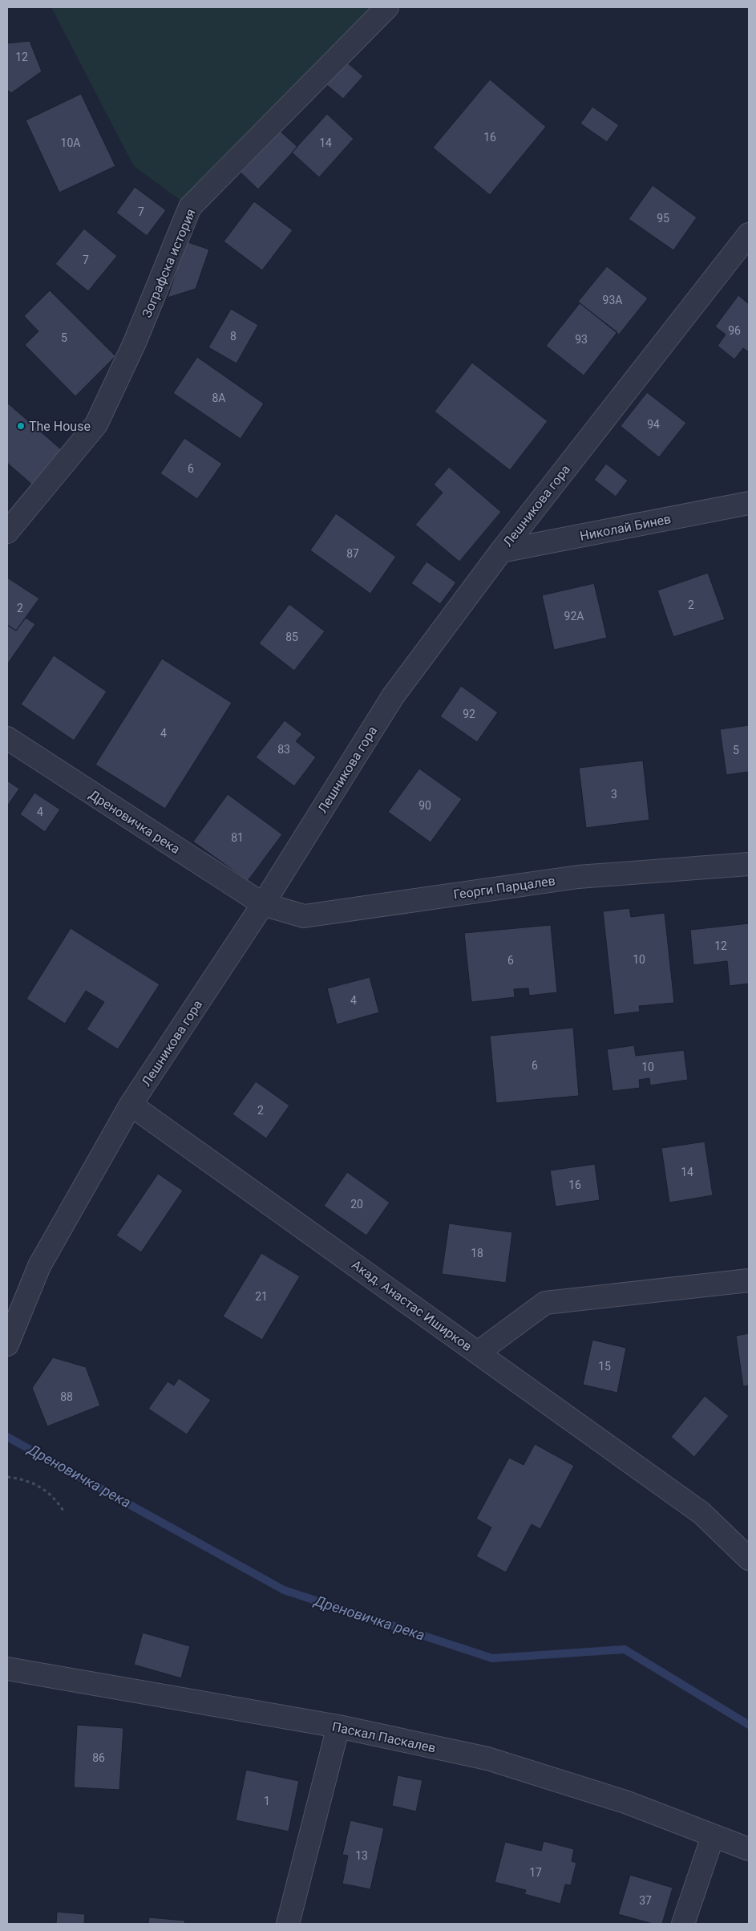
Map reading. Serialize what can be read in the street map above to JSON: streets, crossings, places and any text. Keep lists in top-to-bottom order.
{
  "streets": {
    "street": [
      "Зографска история",
      "Лешникова гора",
      "Николай Бинев",
      "Дреновичка река",
      "Георги Парцалев",
      "Акад. Анастас Иширков",
      "Паскал Паскалев"
    ]
  },
  "crossings": [
    ["Лешникова гора", "Николай Бинев"],
    ["Лешникова гора", "Дреновичка река"],
    ["Лешникова гора", "Георги Парцалев"],
    ["Лешникова гора", "Акад. Анастас Иширков"],
    ["Дреновичка река", "Георги Парцалев"]
  ],
  "water": ["Дреновичка река"],
  "places": ["The House"],
  "house_numbers": [
    "12",
    "16",
    "10A",
    "14",
    "7",
    "95",
    "7",
    "93A",
    "96",
    "8",
    "5",
    "93",
    "8A",
    "94",
    "6",
    "87",
    "2",
    "2",
    "92A",
    "85",
    "92",
    "4",
    "83",
    "5",
    "3",
    "90",
    "4",
    "81",
    "12",
    "10",
    "6",
    "4",
    "6",
    "10",
    "2",
    "14",
    "16",
    "20",
    "18",
    "21",
    "15",
    "88",
    "86",
    "1",
    "13",
    "17",
    "37"
  ]
}
